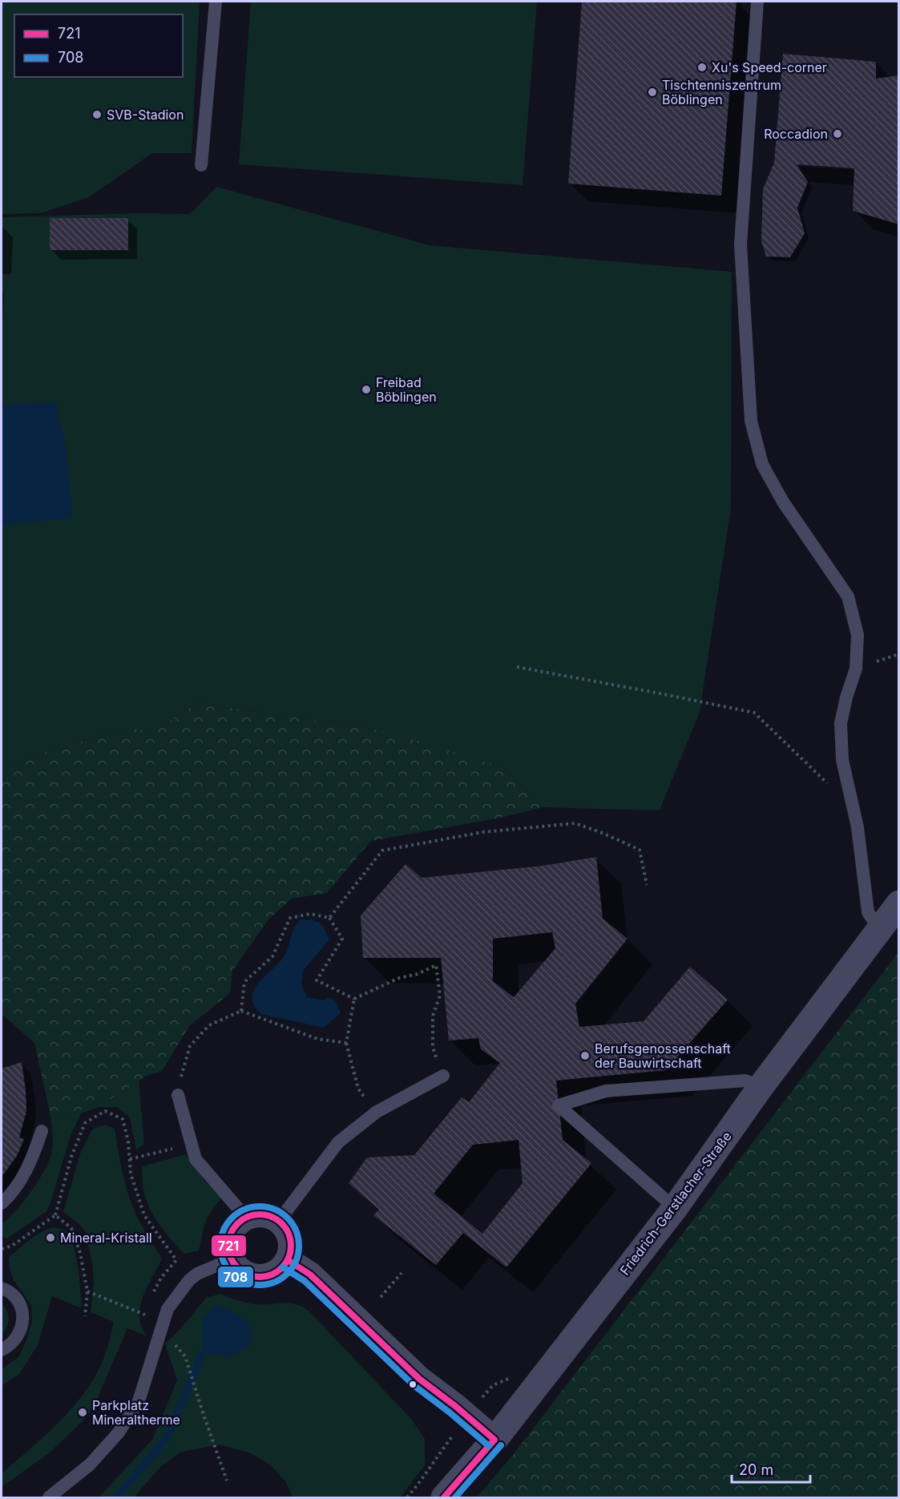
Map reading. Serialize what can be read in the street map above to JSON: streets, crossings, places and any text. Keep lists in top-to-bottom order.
{
  "streets": {
    "street": ["Friedrich-Gerstlacher-Straße"]
  },
  "places": [
    "Xu's Speed-corner",
    "Tischtenniszentrum Böblingen",
    "SVB-Stadion",
    "Roccadion",
    "Freibad Böblingen",
    "Berufsgenossenschaft der Bauwirtschaft",
    "Mineral-Kristall",
    "Parkplatz Mineraltherme"
  ],
  "lines": ["transit line 708", "transit line 721"],
  "legend": ["721", "708"],
  "scale_bar": "20 m"
}
